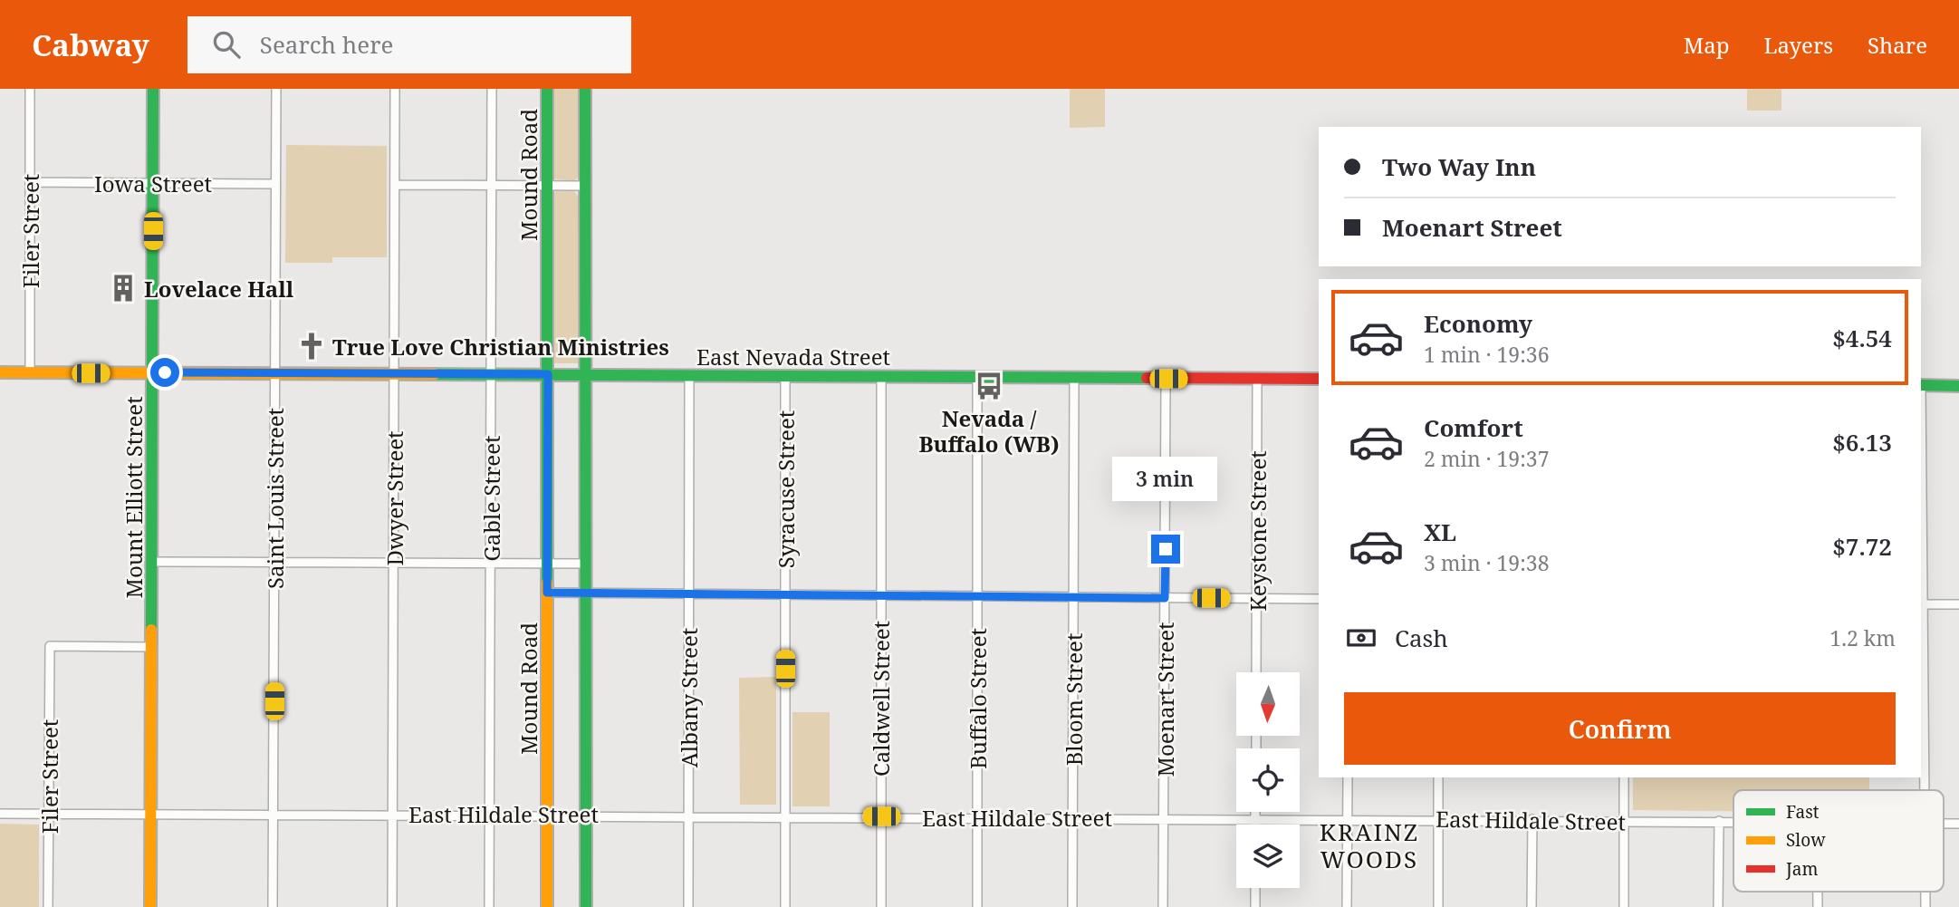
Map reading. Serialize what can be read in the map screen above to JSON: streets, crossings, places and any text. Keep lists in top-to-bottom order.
{
  "streets": {
    "street": [
      "Mound Road",
      "Iowa Street",
      "Filer Street",
      "East Nevada Street",
      "Syracuse Street",
      "Mount Elliott Street",
      "Saint Louis Street",
      "Dwyer Street",
      "Gable Street",
      "Keystone Street",
      "Albany Street",
      "Caldwell Street",
      "Buffalo Street",
      "Bloom Street",
      "Moenart Street",
      "East Hildale Street"
    ]
  },
  "crossings": [
    ["Mound Road", "East Nevada Street"],
    ["Mound Road", "East Hildale Street"],
    ["Iowa Street", "Filer Street"],
    ["Iowa Street", "Mount Elliott Street"],
    ["Iowa Street", "Saint Louis Street"],
    ["Filer Street", "East Nevada Street"],
    ["Filer Street", "Mount Elliott Street"],
    ["Filer Street", "East Hildale Street"],
    ["East Nevada Street", "Syracuse Street"],
    ["East Nevada Street", "Mount Elliott Street"],
    ["East Nevada Street", "Saint Louis Street"],
    ["East Nevada Street", "Dwyer Street"],
    ["East Nevada Street", "Gable Street"],
    ["East Nevada Street", "Keystone Street"],
    ["East Nevada Street", "Albany Street"],
    ["East Nevada Street", "Caldwell Street"],
    ["East Nevada Street", "Buffalo Street"],
    ["East Nevada Street", "Bloom Street"],
    ["East Nevada Street", "Moenart Street"],
    ["Syracuse Street", "East Hildale Street"],
    ["Mount Elliott Street", "East Hildale Street"],
    ["Saint Louis Street", "East Hildale Street"],
    ["Dwyer Street", "East Hildale Street"],
    ["Gable Street", "East Hildale Street"],
    ["Albany Street", "East Hildale Street"],
    ["Caldwell Street", "East Hildale Street"],
    ["Buffalo Street", "East Hildale Street"],
    ["Bloom Street", "East Hildale Street"],
    ["Moenart Street", "East Hildale Street"]
  ],
  "districts": ["KRAINZ WOODS"],
  "places": {
    "building": ["Lovelace Hall"],
    "church": ["True Love Christian Ministries"],
    "bus stop": ["Nevada / Buffalo (WB)"]
  },
  "legend": ["Fast", "Slow", "Jam"],
  "north": "bottom",
  "page": {
    "header": "Cabway",
    "search": "Search here",
    "nav": ["Map", "Layers", "Share"],
    "banner": ["Two Way Inn", "Moenart Street"],
    "list": [
      {
        "name": "Economy",
        "note": "1 min · 19:36",
        "value": "$4.54"
      },
      {
        "name": "Comfort",
        "note": "2 min · 19:37",
        "value": "$6.13"
      },
      {
        "name": "XL",
        "note": "3 min · 19:38",
        "value": "$7.72"
      }
    ],
    "bubble": "3 min",
    "pay": ["Cash", "1.2 km"],
    "buttons": "Confirm"
  }
}
